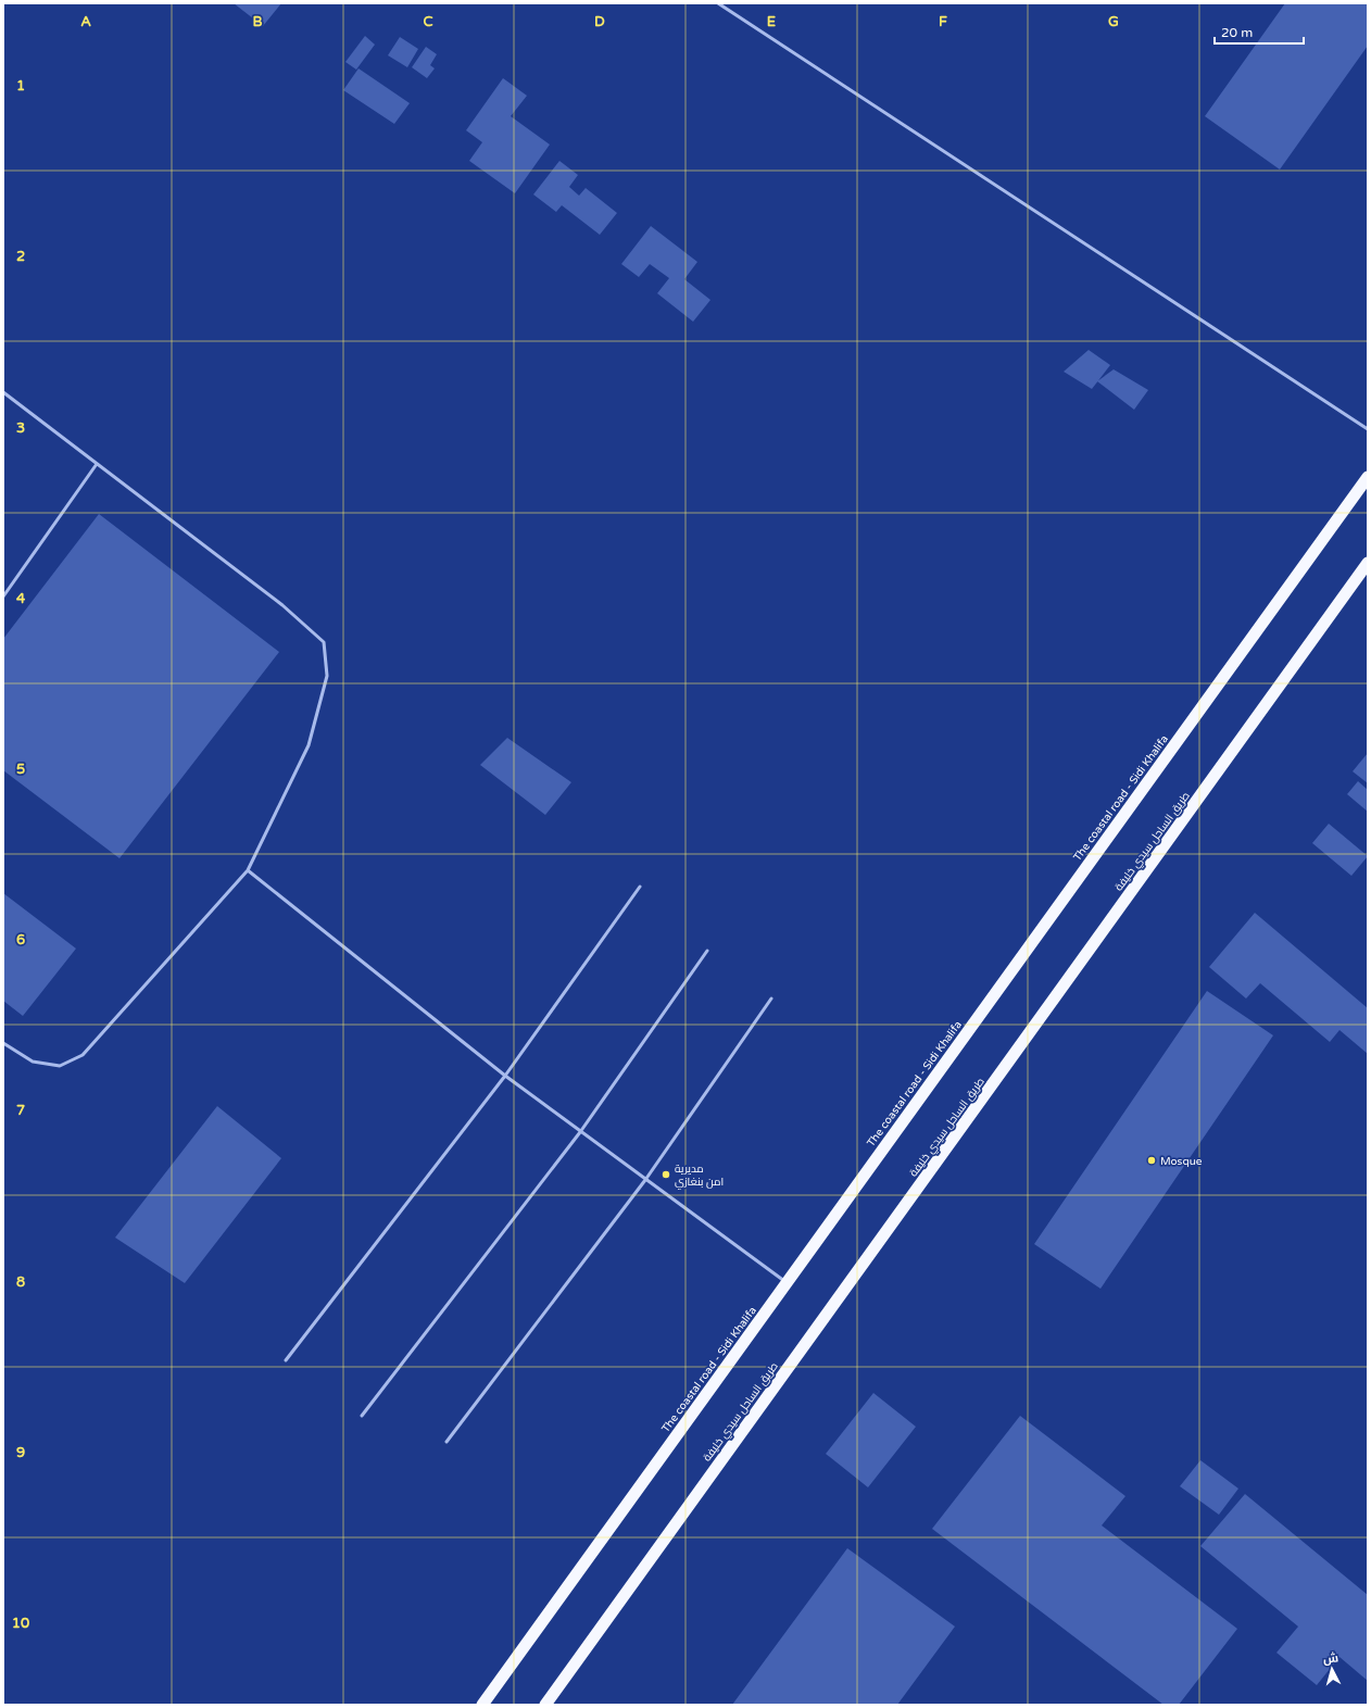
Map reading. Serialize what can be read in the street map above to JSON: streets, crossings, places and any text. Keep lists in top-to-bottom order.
{
  "streets": {
    "highway": ["The coastal road - Sidi Khalifa", "طريق الساحل سيدي خليفة"]
  },
  "places": ["Mosque", "مديرية امن بنغازي"],
  "scale_bar": "20 m",
  "north": "top",
  "grid": {
    "columns": [
      "A",
      "B",
      "C",
      "D",
      "E",
      "F",
      "G"
    ],
    "rows": [
      "1",
      "2",
      "3",
      "4",
      "5",
      "6",
      "7",
      "8",
      "9",
      "10"
    ]
  }
}
